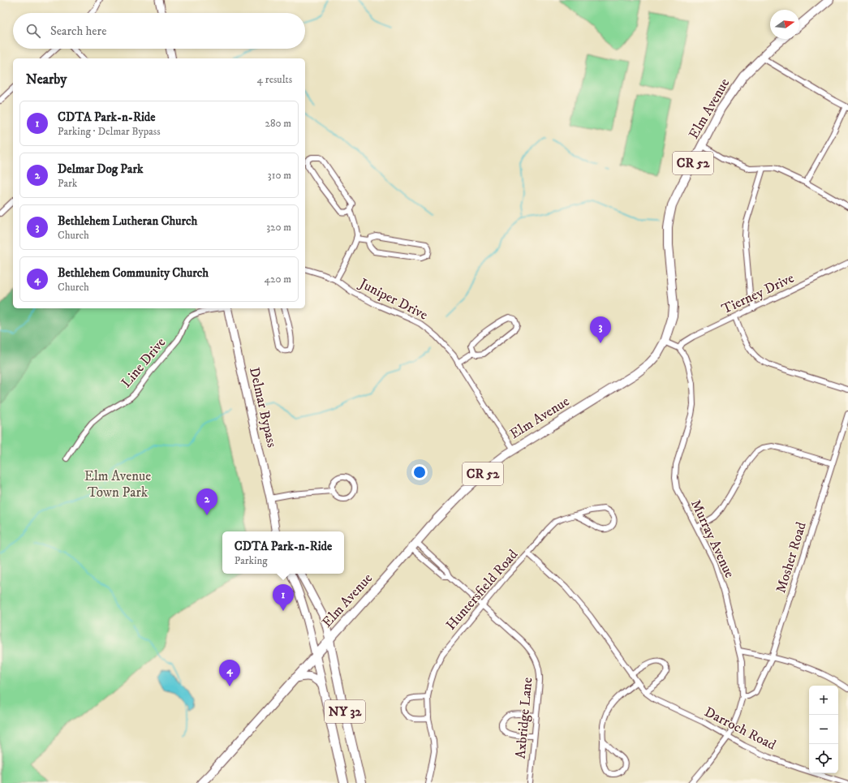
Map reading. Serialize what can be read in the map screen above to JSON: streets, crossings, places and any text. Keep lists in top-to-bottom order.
{
  "streets": {
    "main road": ["Elm Avenue", "CR 52", "NY 32"],
    "street": [
      "Tierney Drive",
      "Juniper Drive",
      "Line Drive",
      "Delmar Bypass",
      "Murray Avenue",
      "Mosher Road",
      "Huntersfield Road",
      "Axbridge Lane",
      "Darroch Road"
    ]
  },
  "crossings": [
    ["Elm Avenue", "Juniper Drive"],
    ["Elm Avenue", "NY 32"],
    ["Elm Avenue", "Axbridge Lane"],
    ["Tierney Drive", "Murray Avenue"],
    ["Murray Avenue", "Mosher Road"],
    ["Murray Avenue", "Darroch Road"],
    ["Huntersfield Road", "Axbridge Lane"],
    ["Huntersfield Road", "Darroch Road"]
  ],
  "parks": ["Elm Avenue Town Park"],
  "north": "right",
  "page": {
    "search": "Search here",
    "heading": ["Nearby", "4 results"],
    "list": [
      {
        "mark": "1",
        "name": "CDTA Park-n-Ride",
        "note": "Parking · Delmar Bypass",
        "value": "280 m"
      },
      {
        "mark": "2",
        "name": "Delmar Dog Park",
        "note": "Park",
        "value": "310 m"
      },
      {
        "mark": "3",
        "name": "Bethlehem Lutheran Church",
        "note": "Church",
        "value": "320 m"
      },
      {
        "mark": "4",
        "name": "Bethlehem Community Church",
        "note": "Church",
        "value": "420 m"
      }
    ],
    "pins": [
      "3",
      "2",
      "1",
      "4"
    ],
    "popup": ["CDTA Park-n-Ride", "Parking"],
    "map_buttons": ["+", "−"]
  }
}
